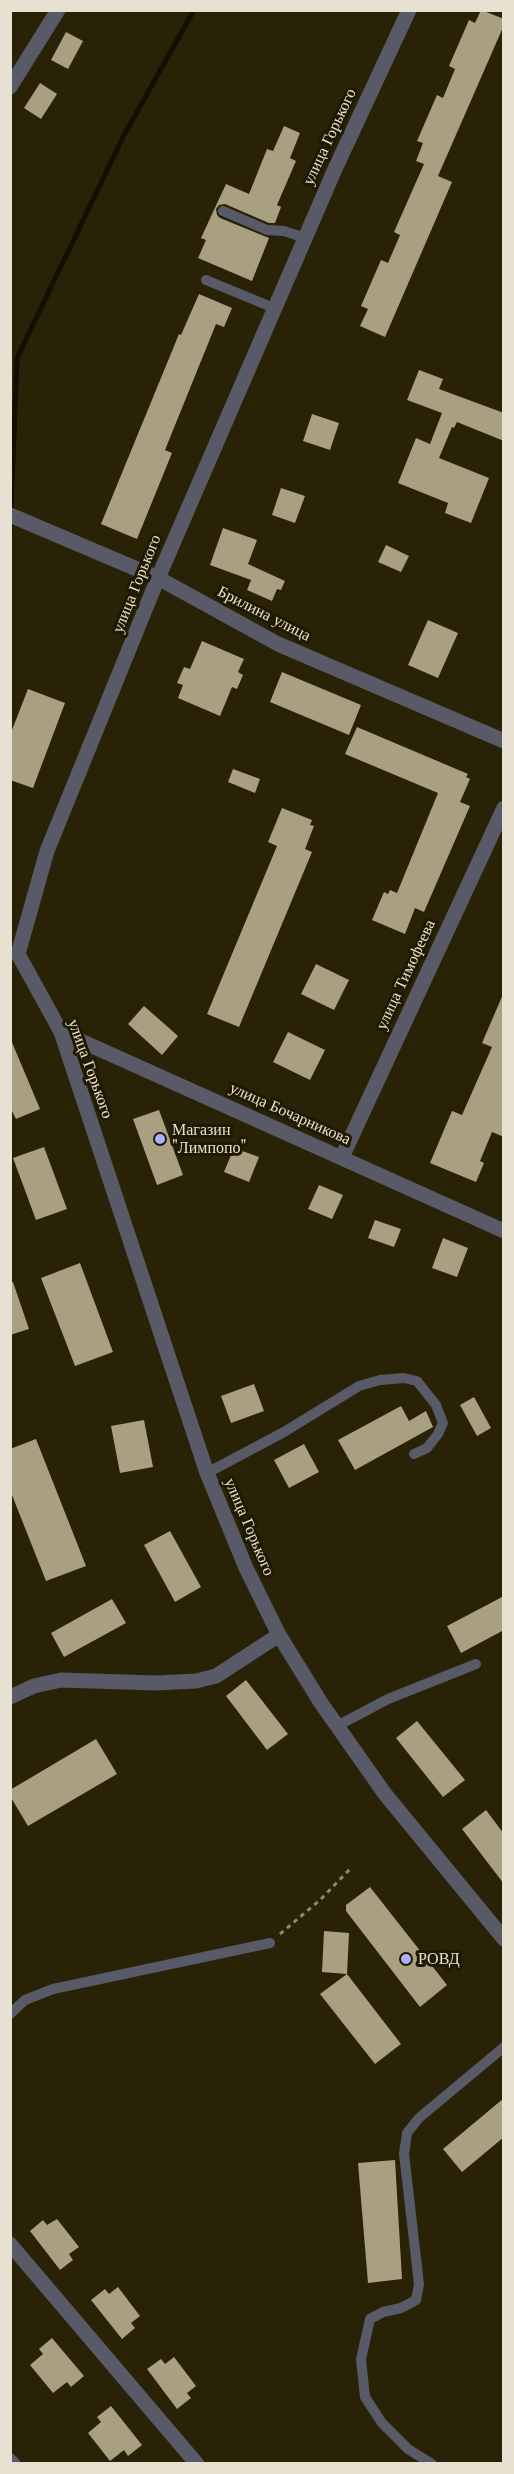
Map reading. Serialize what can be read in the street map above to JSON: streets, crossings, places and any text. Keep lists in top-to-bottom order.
{
  "streets": {
    "street": [
      "улица Горького",
      "Брилина улица",
      "улица Тимофеева",
      "улица Бочарникова"
    ]
  },
  "crossings": [
    ["улица Горького", "Брилина улица"],
    ["улица Горького", "улица Бочарникова"],
    ["улица Тимофеева", "улица Бочарникова"]
  ],
  "places": ["Магазин \"Лимпопо\"", "РОВД"]
}
